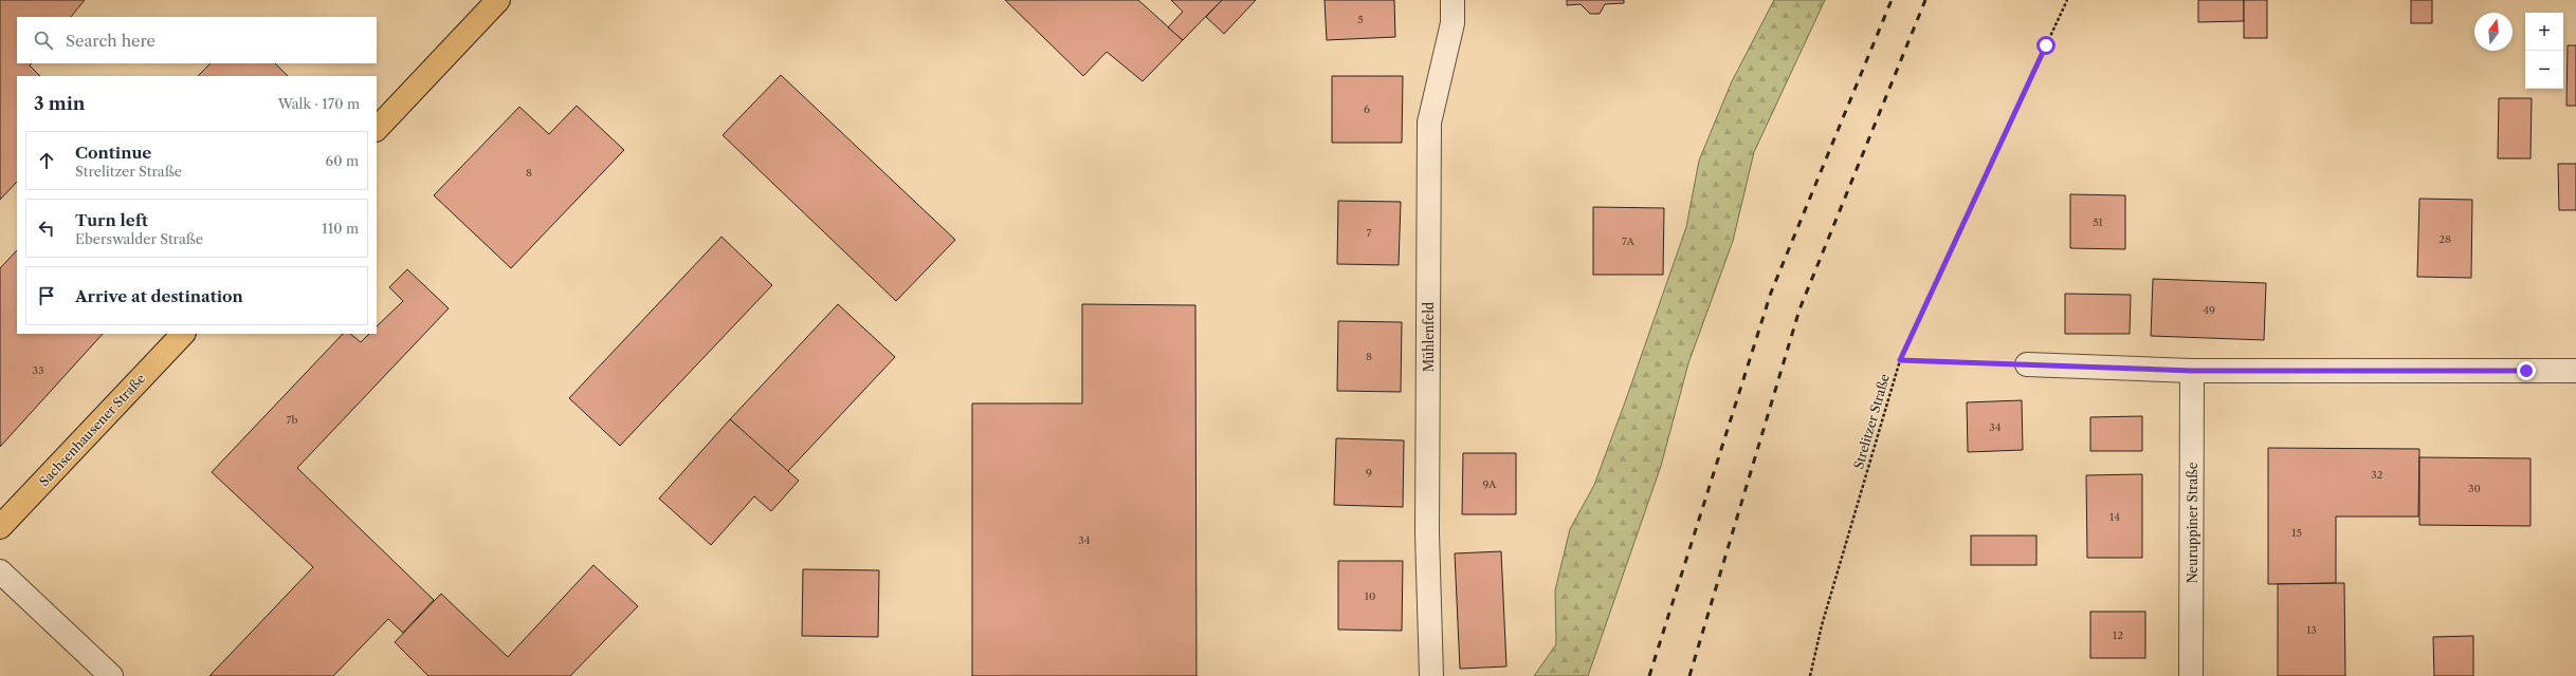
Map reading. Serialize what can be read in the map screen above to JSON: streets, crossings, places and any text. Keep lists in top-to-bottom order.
{
  "streets": {
    "main road": ["Sachsenhausener Straße"],
    "street": ["Mühlenfeld", "Neuruppiner Straße"],
    "path": ["Strelitzer Straße"]
  },
  "house_numbers": [
    "5",
    "6",
    "8",
    "51",
    "7",
    "28",
    "7A",
    "49",
    "8",
    "33",
    "7b",
    "34",
    "9",
    "32",
    "9A",
    "30",
    "14",
    "15",
    "34",
    "10",
    "13",
    "12"
  ],
  "north": "top",
  "page": {
    "map_buttons": ["+", "−"],
    "search": "Search here",
    "heading": ["3 min", "Walk · 170 m"],
    "list": [
      ["Continue", "Strelitzer Straße", "60 m"],
      ["Turn left", "Eberswalder Straße", "110 m"],
      "Arrive at destination"
    ]
  }
}
